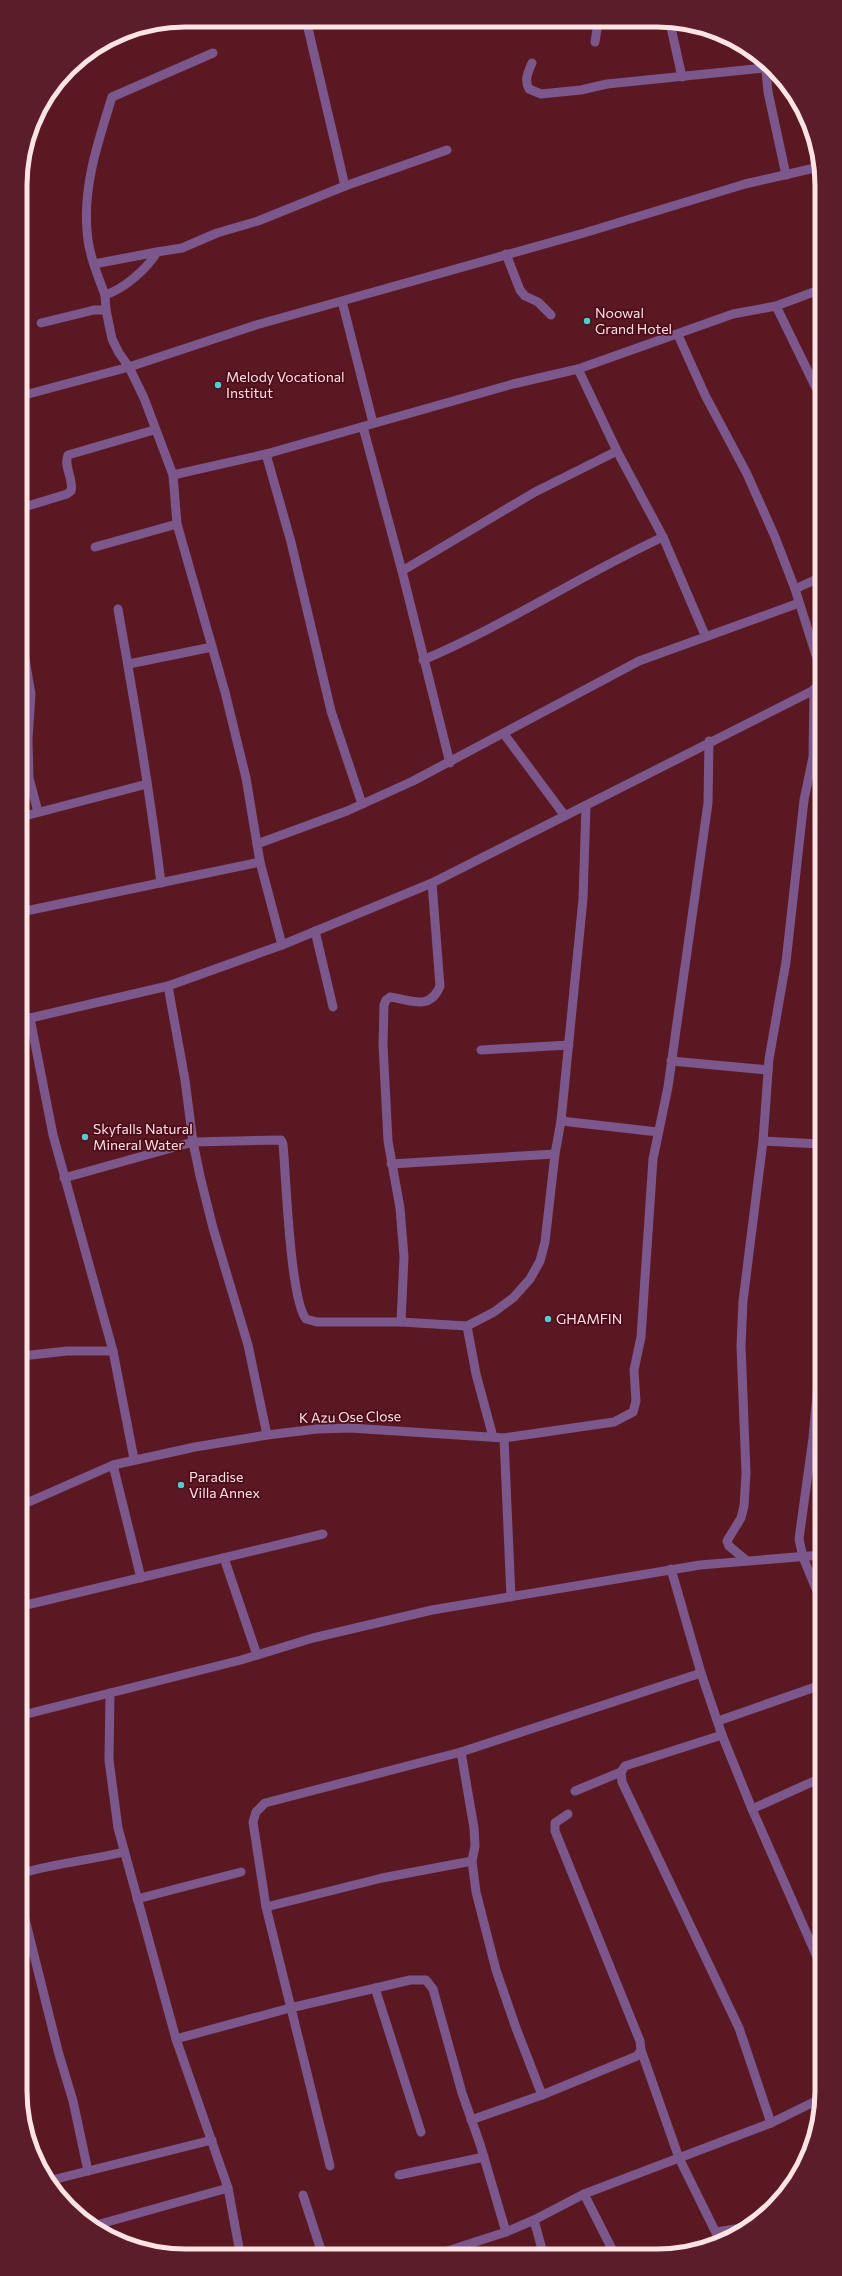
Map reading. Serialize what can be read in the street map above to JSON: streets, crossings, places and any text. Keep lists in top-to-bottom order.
{
  "streets": {
    "street": ["K Azu Ose Close"]
  },
  "places": [
    "Noowal Grand Hotel",
    "Melody Vocational Institut",
    "Skyfalls Natural Mineral Water",
    "GHAMFIN",
    "Paradise Villa Annex"
  ]
}
